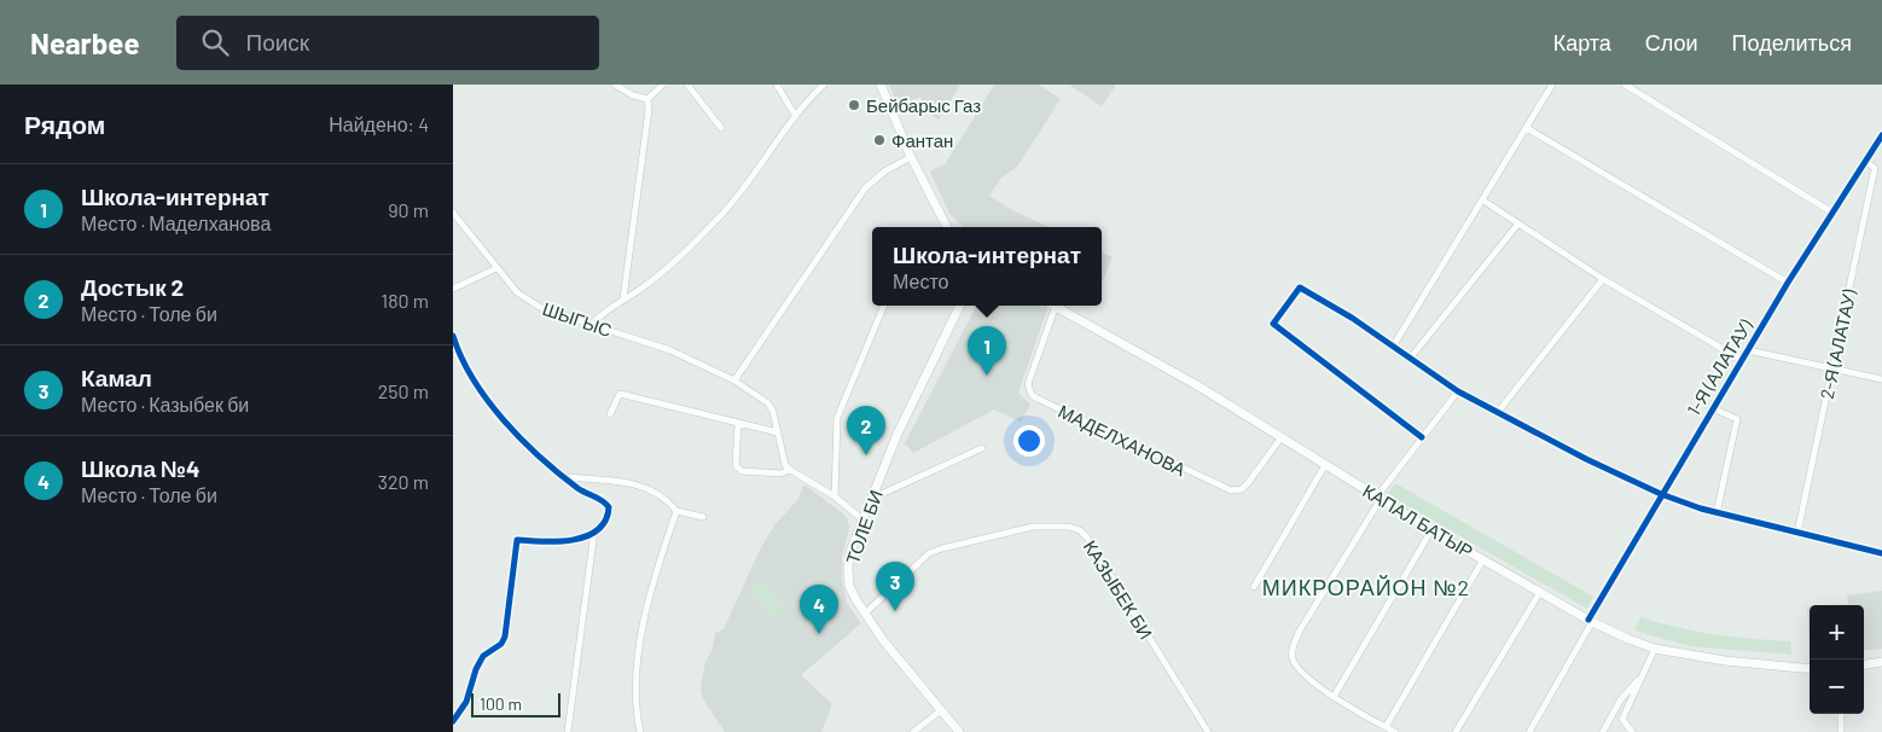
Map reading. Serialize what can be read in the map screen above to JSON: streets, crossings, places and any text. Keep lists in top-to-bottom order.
{
  "streets": {
    "main road": ["КАПАЛ БАТЫР", "ТОЛЕ БИ"],
    "street": [
      "ШЫГЫС",
      "2-Я (АЛАТАУ)",
      "1-Я (АЛАТАУ)",
      "МАДЕЛХАНОВА",
      "КАЗЫБЕК БИ"
    ]
  },
  "crossings": [
    ["2-Я (АЛАТАУ)", "1-Я (АЛАТАУ)"],
    ["1-Я (АЛАТАУ)", "КАПАЛ БАТЫР"],
    ["МАДЕЛХАНОВА", "КАПАЛ БАТЫР"],
    ["ТОЛЕ БИ", "КАЗЫБЕК БИ"]
  ],
  "districts": ["МИКРОРАЙОН №2"],
  "places": ["Бейбарыс Газ", "Фантан"],
  "scale_bar": "100 m",
  "page": {
    "header": "Nearbee",
    "search": "Поиск",
    "nav": ["Карта", "Слои", "Поделиться"],
    "heading": ["Рядом", "Найдено: 4"],
    "list": [
      {
        "mark": "1",
        "name": "Школа-интернат",
        "note": "Место · Маделханова",
        "value": "90 m"
      },
      {
        "mark": "2",
        "name": "Достык 2",
        "note": "Место · Толе би",
        "value": "180 m"
      },
      {
        "mark": "3",
        "name": "Камал",
        "note": "Место · Казыбек би",
        "value": "250 m"
      },
      {
        "mark": "4",
        "name": "Школа №4",
        "note": "Место · Толе би",
        "value": "320 m"
      }
    ],
    "popup": ["Школа-интернат", "Место"],
    "pins": [
      "1",
      "2",
      "3",
      "4"
    ],
    "map_buttons": ["+", "−"],
    "scale": "100 m"
  }
}
